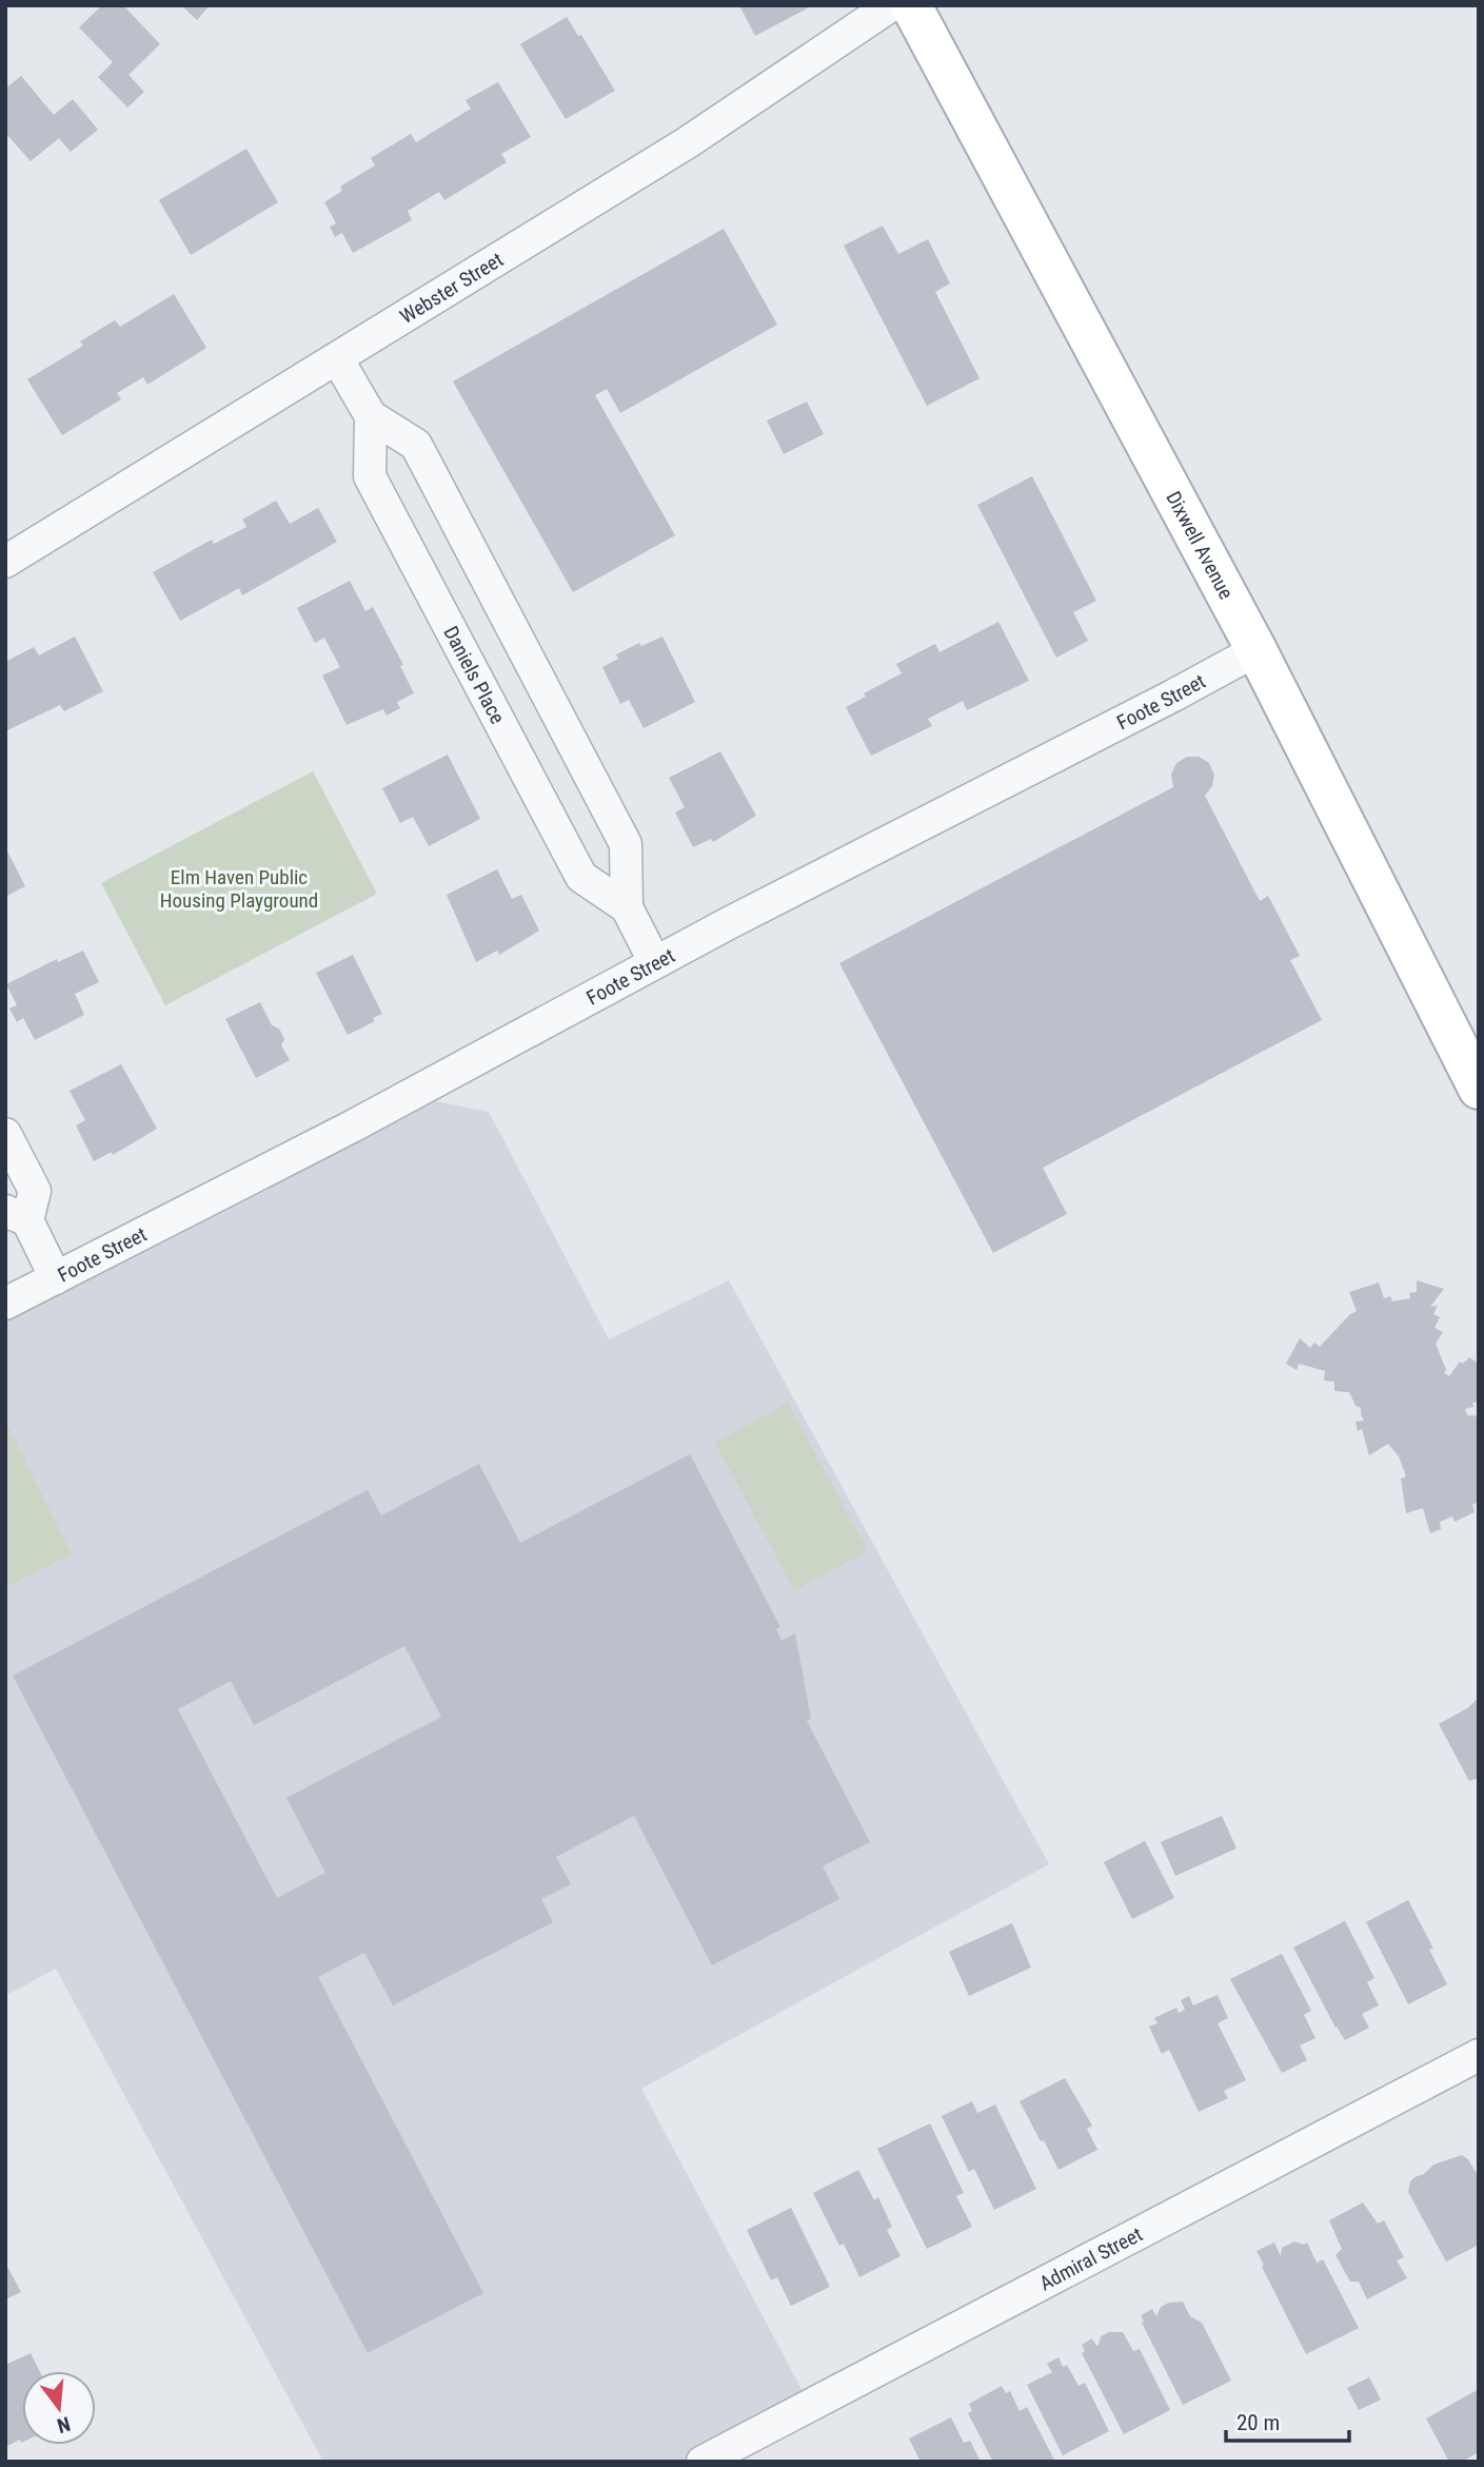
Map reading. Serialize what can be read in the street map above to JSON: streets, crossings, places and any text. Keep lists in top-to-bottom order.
{
  "streets": {
    "main road": ["Dixwell Avenue"],
    "street": [
      "Webster Street",
      "Daniels Place",
      "Foote Street",
      "Admiral Street"
    ]
  },
  "crossings": [
    ["Dixwell Avenue", "Foote Street"]
  ],
  "parks": ["Elm Haven Public Housing Playground"],
  "scale_bar": "20 m",
  "north": "bottom"
}
